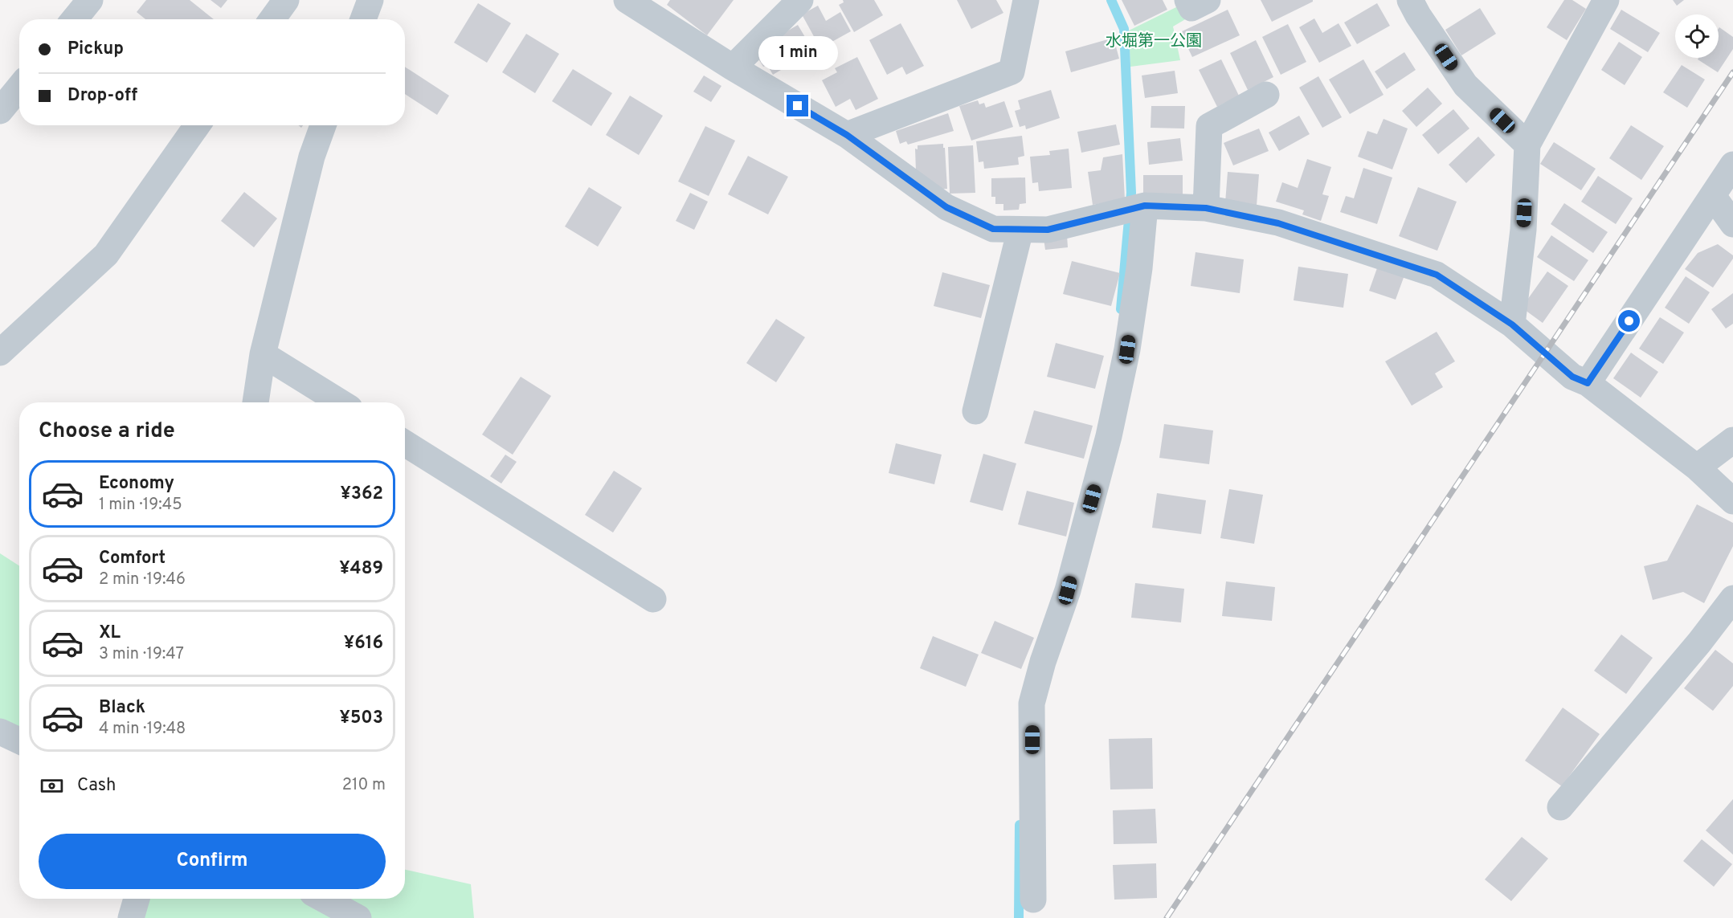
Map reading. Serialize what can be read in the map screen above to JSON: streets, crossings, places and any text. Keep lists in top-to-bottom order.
{
  "parks": ["水堀第一公園"],
  "page": {
    "banner": ["Pickup", "Drop-off"],
    "bubble": "1 min",
    "heading": "Choose a ride",
    "list": [
      {
        "name": "Economy",
        "note": "1 min · 19:45",
        "value": "¥362"
      },
      {
        "name": "Comfort",
        "note": "2 min · 19:46",
        "value": "¥489"
      },
      {
        "name": "XL",
        "note": "3 min · 19:47",
        "value": "¥616"
      },
      {
        "name": "Black",
        "note": "4 min · 19:48",
        "value": "¥503"
      }
    ],
    "pay": ["Cash", "210 m"],
    "buttons": "Confirm"
  }
}
